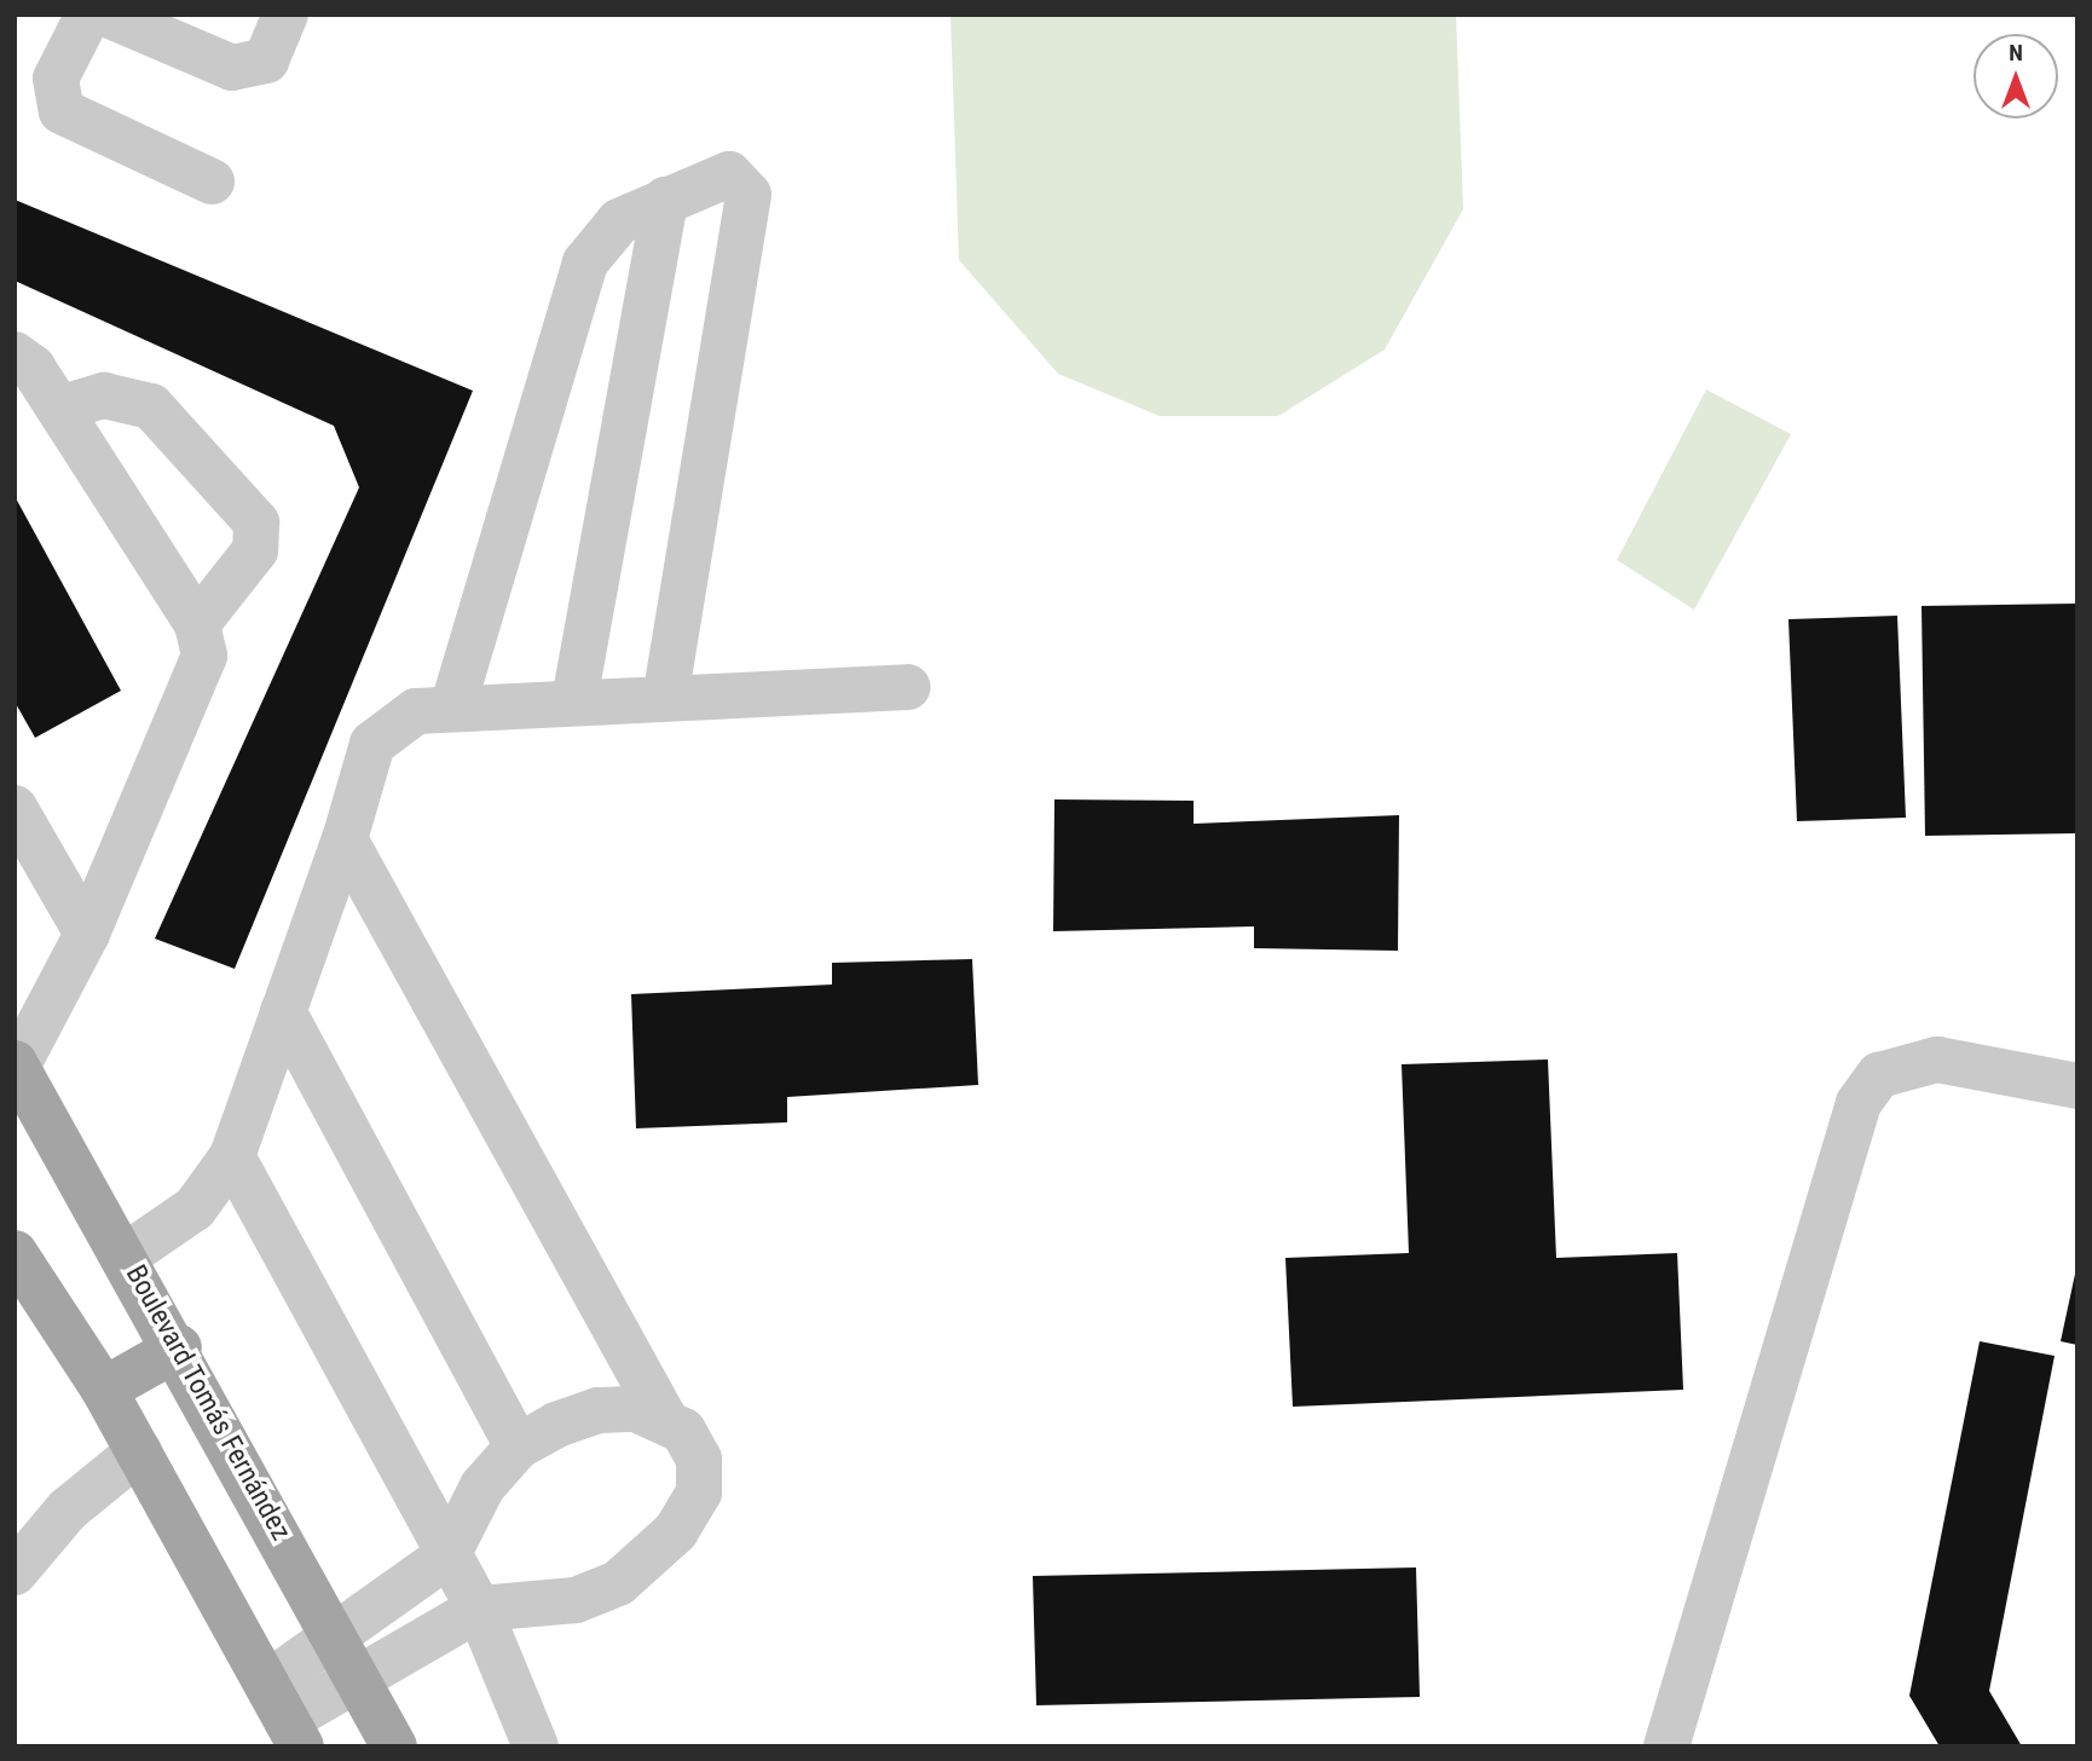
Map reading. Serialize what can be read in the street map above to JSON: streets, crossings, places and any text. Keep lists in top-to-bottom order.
{
  "streets": {
    "main road": ["Boulevard Tomás Fernández"]
  },
  "north": "top"
}
